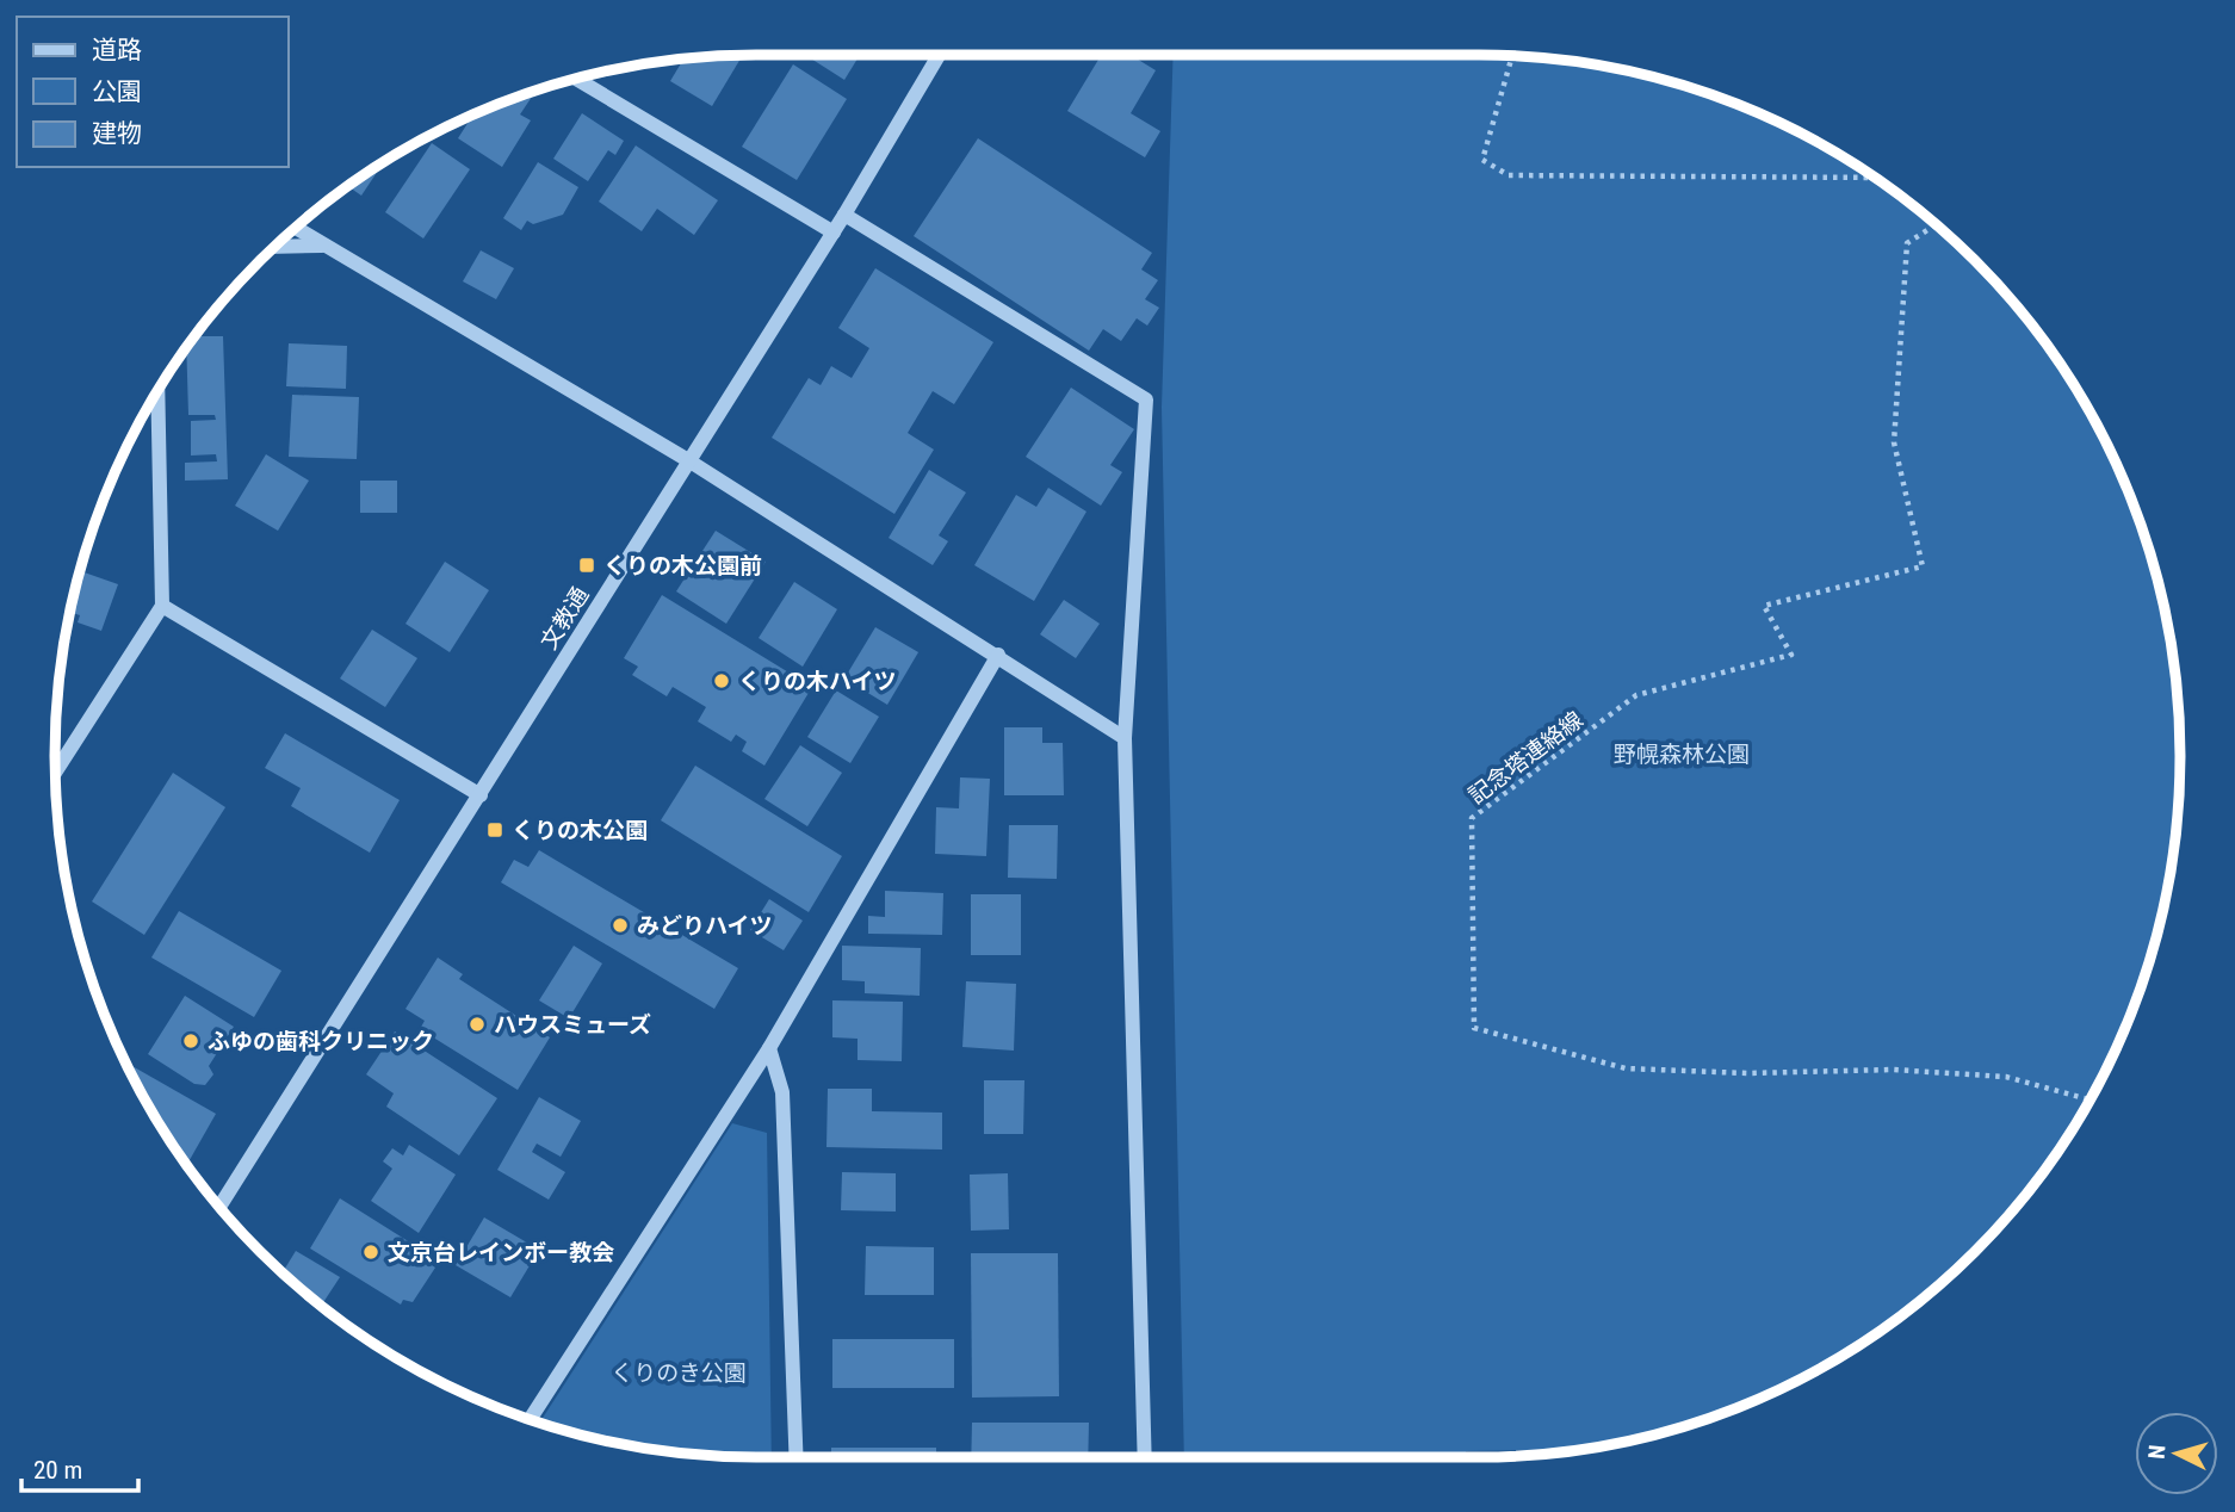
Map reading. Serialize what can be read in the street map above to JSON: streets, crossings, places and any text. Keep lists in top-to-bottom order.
{
  "streets": {
    "street": ["文教通"],
    "path": ["記念塔連絡線"]
  },
  "parks": ["野幌森林公園", "くりのき公園"],
  "places": {
    "transit": ["くりの木公園前", "くりの木公園"],
    "other": [
      "くりの木ハイツ",
      "みどりハイツ",
      "ハウスミューズ",
      "ふゆの歯科クリニック",
      "文京台レインボー教会"
    ]
  },
  "legend": ["道路", "公園", "建物"],
  "scale_bar": "20 m",
  "north": "left"
}
